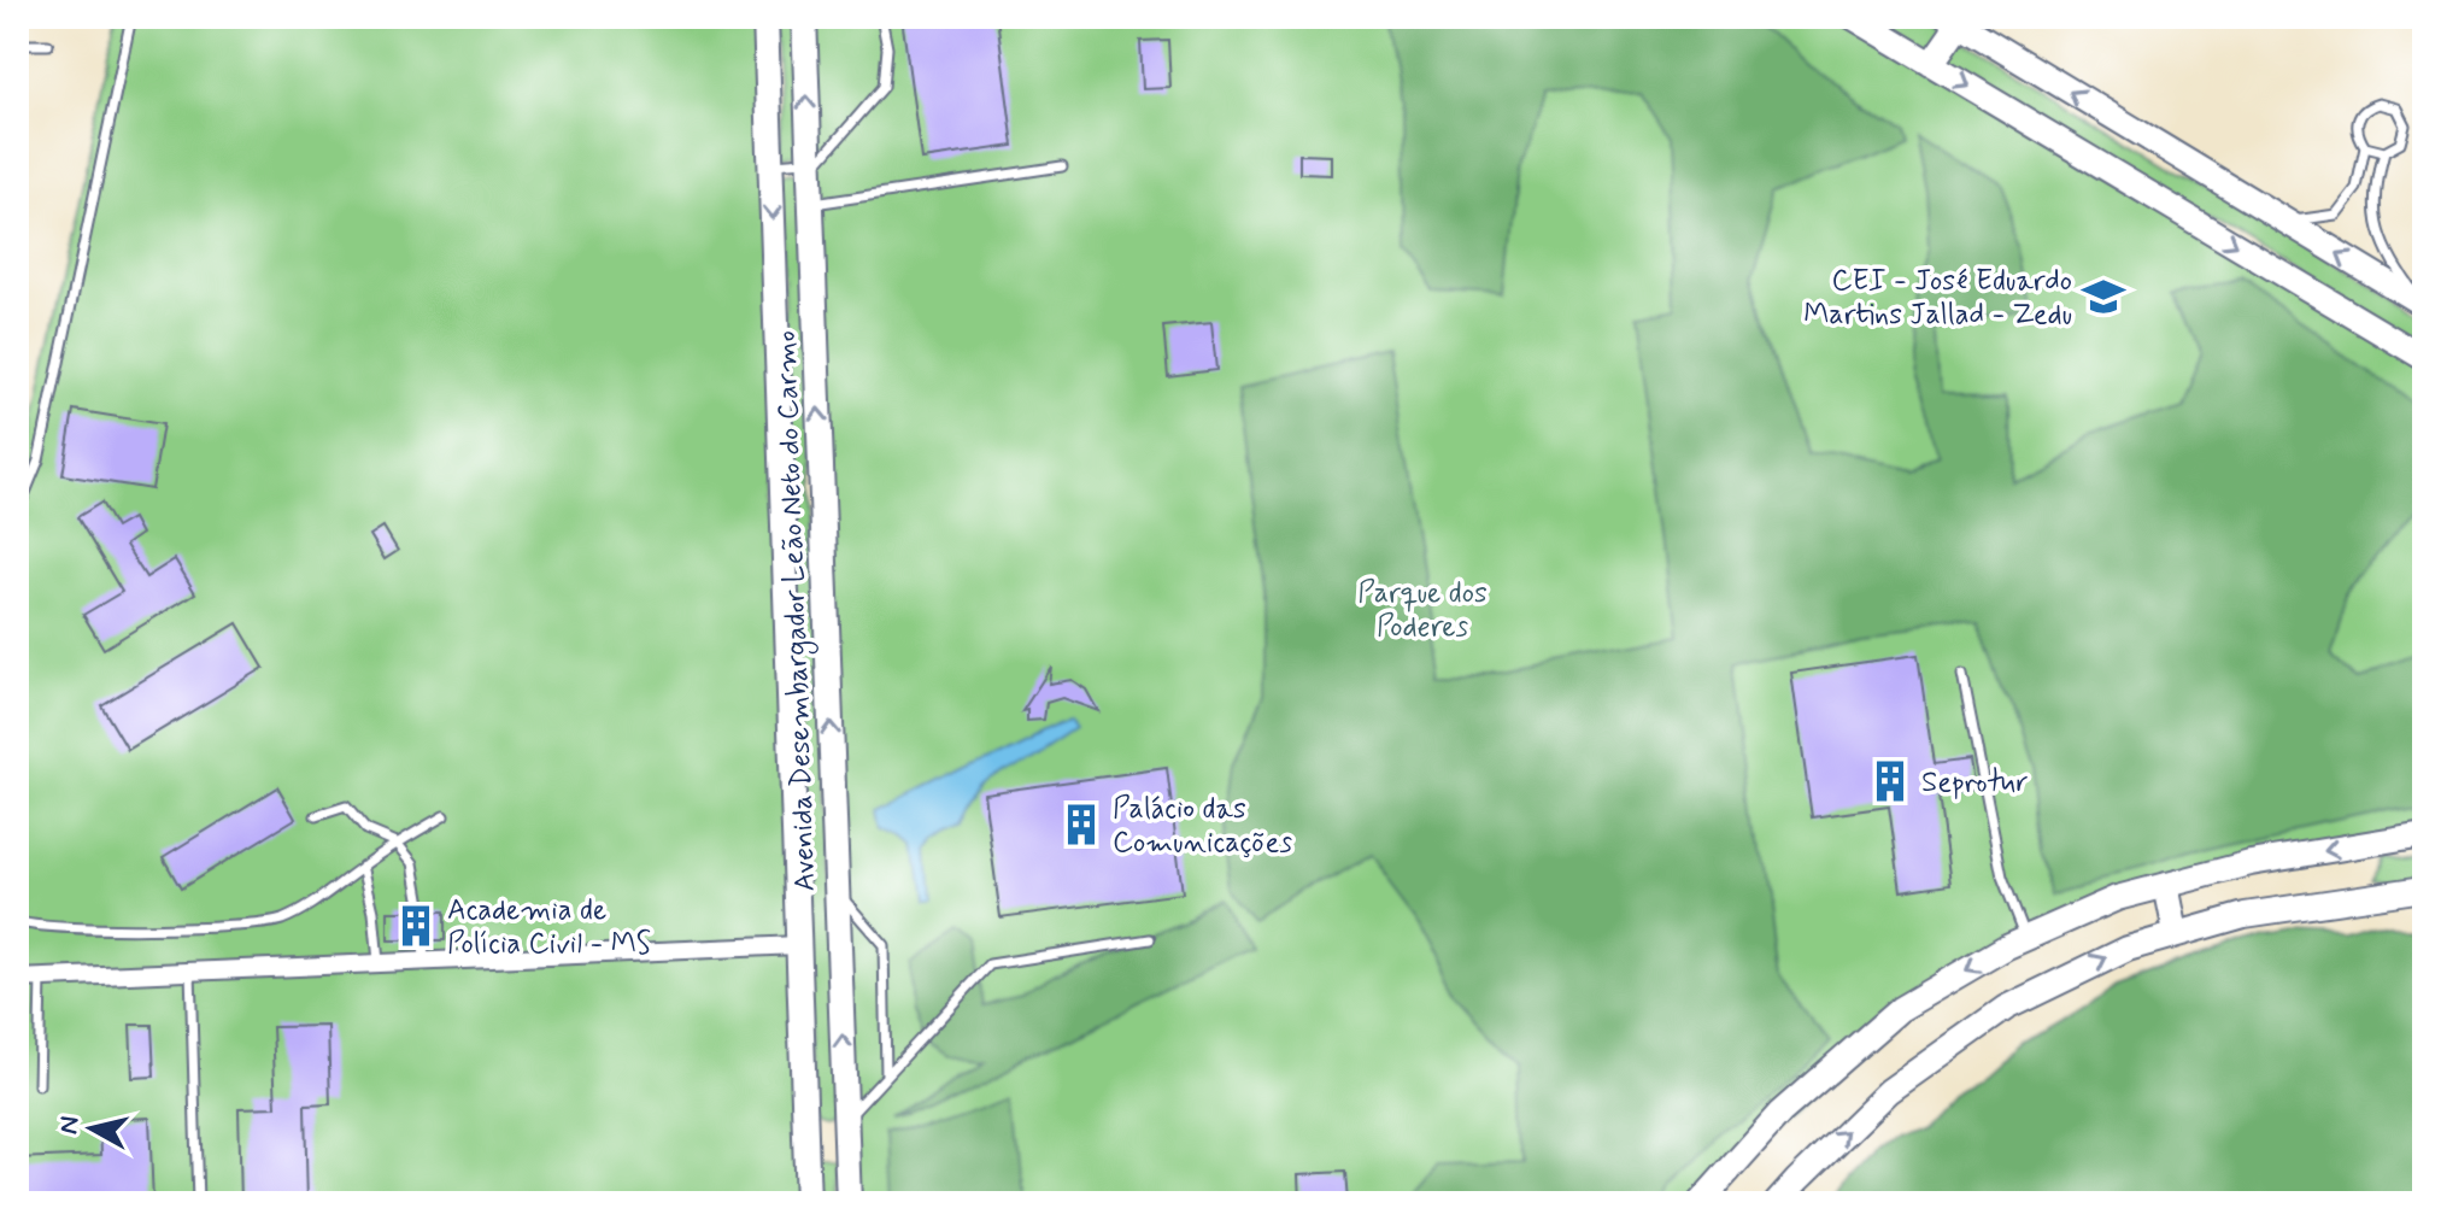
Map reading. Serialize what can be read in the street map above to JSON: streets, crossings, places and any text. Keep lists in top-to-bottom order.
{
  "streets": {
    "main road": ["Avenida Desembargador Leão Neto do Carmo"]
  },
  "parks": ["Parque dos Poderes"],
  "places": {
    "school or university": ["CEI - José Eduardo Martins Jallad - Zedu"],
    "building": ["Seprotur", "Palácio das Comunicações", "Academia de Polícia Civil - MS"]
  },
  "north": "left"
}
